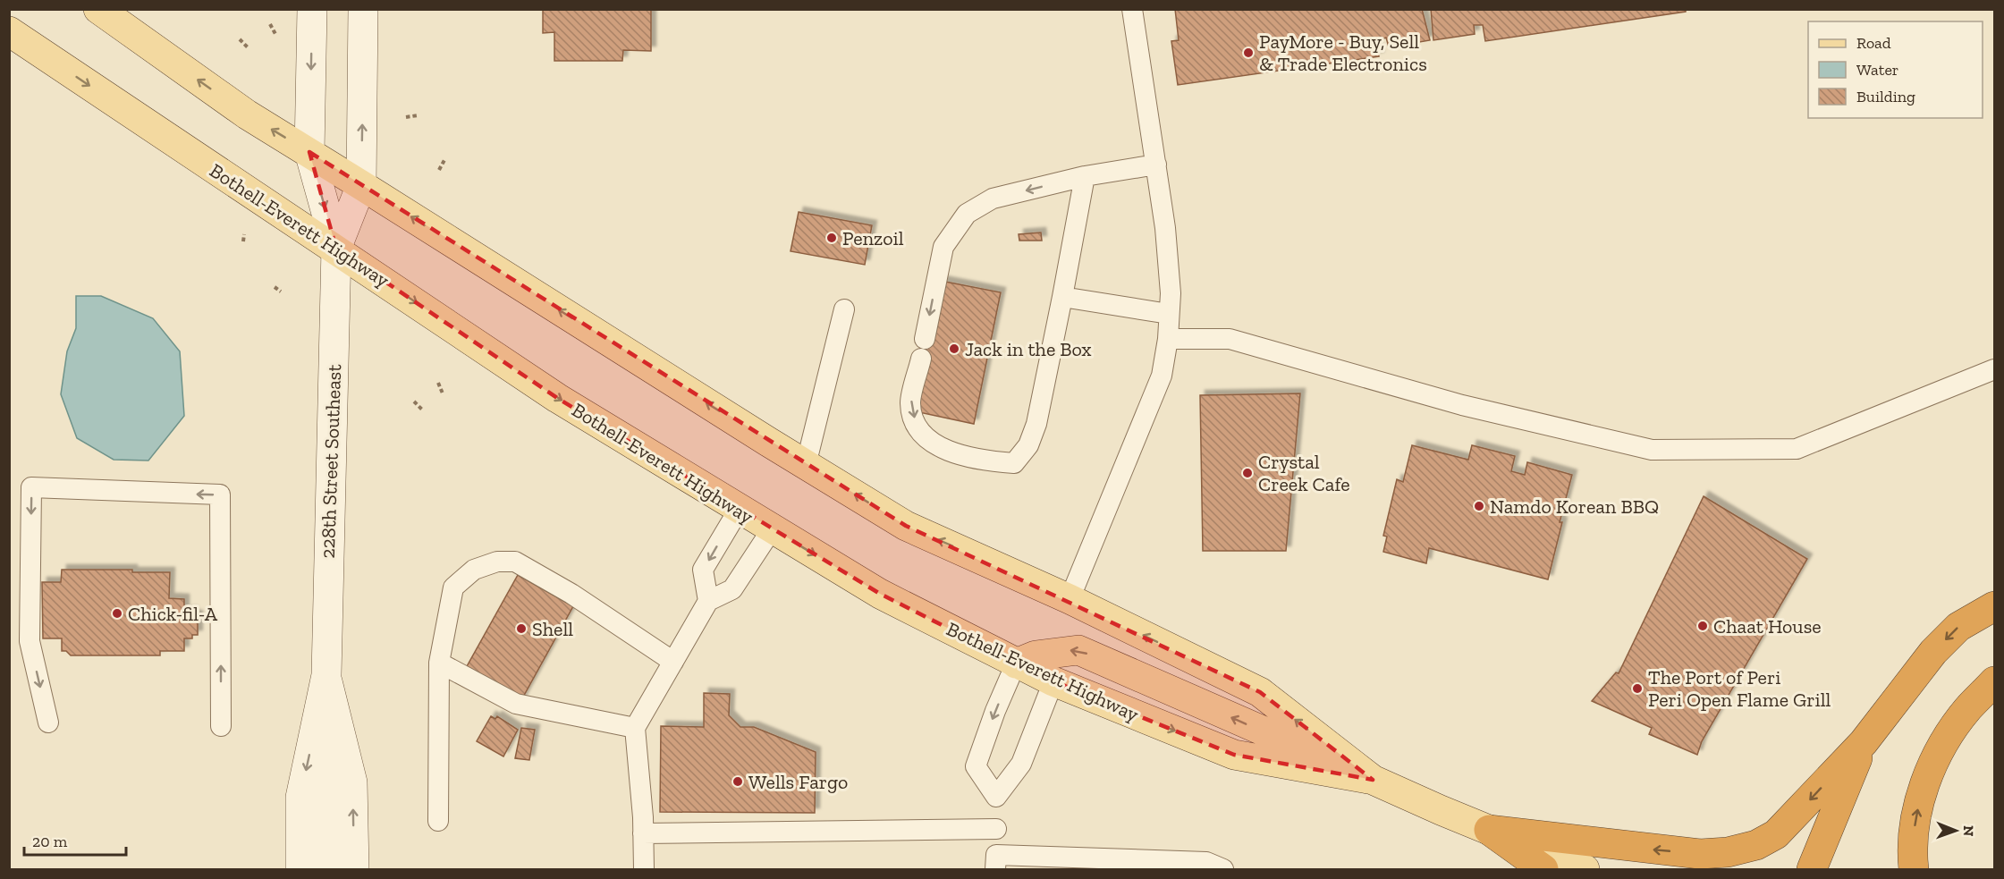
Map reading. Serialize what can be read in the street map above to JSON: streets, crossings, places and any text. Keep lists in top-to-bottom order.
{
  "streets": {
    "main road": ["Bothell-Everett Highway", "228th Street Southeast"]
  },
  "crossings": [
    ["Bothell-Everett Highway", "228th Street Southeast"]
  ],
  "places": [
    "PayMore - Buy, Sell & Trade Electronics",
    "Penzoil",
    "Jack in the Box",
    "Crystal Creek Cafe",
    "Namdo Korean BBQ",
    "Chick-fil-A",
    "Chaat House",
    "Shell",
    "The Port of Peri Peri Open Flame Grill",
    "Wells Fargo"
  ],
  "legend": ["Road", "Water", "Building"],
  "scale_bar": "20 m",
  "north": "right"
}
